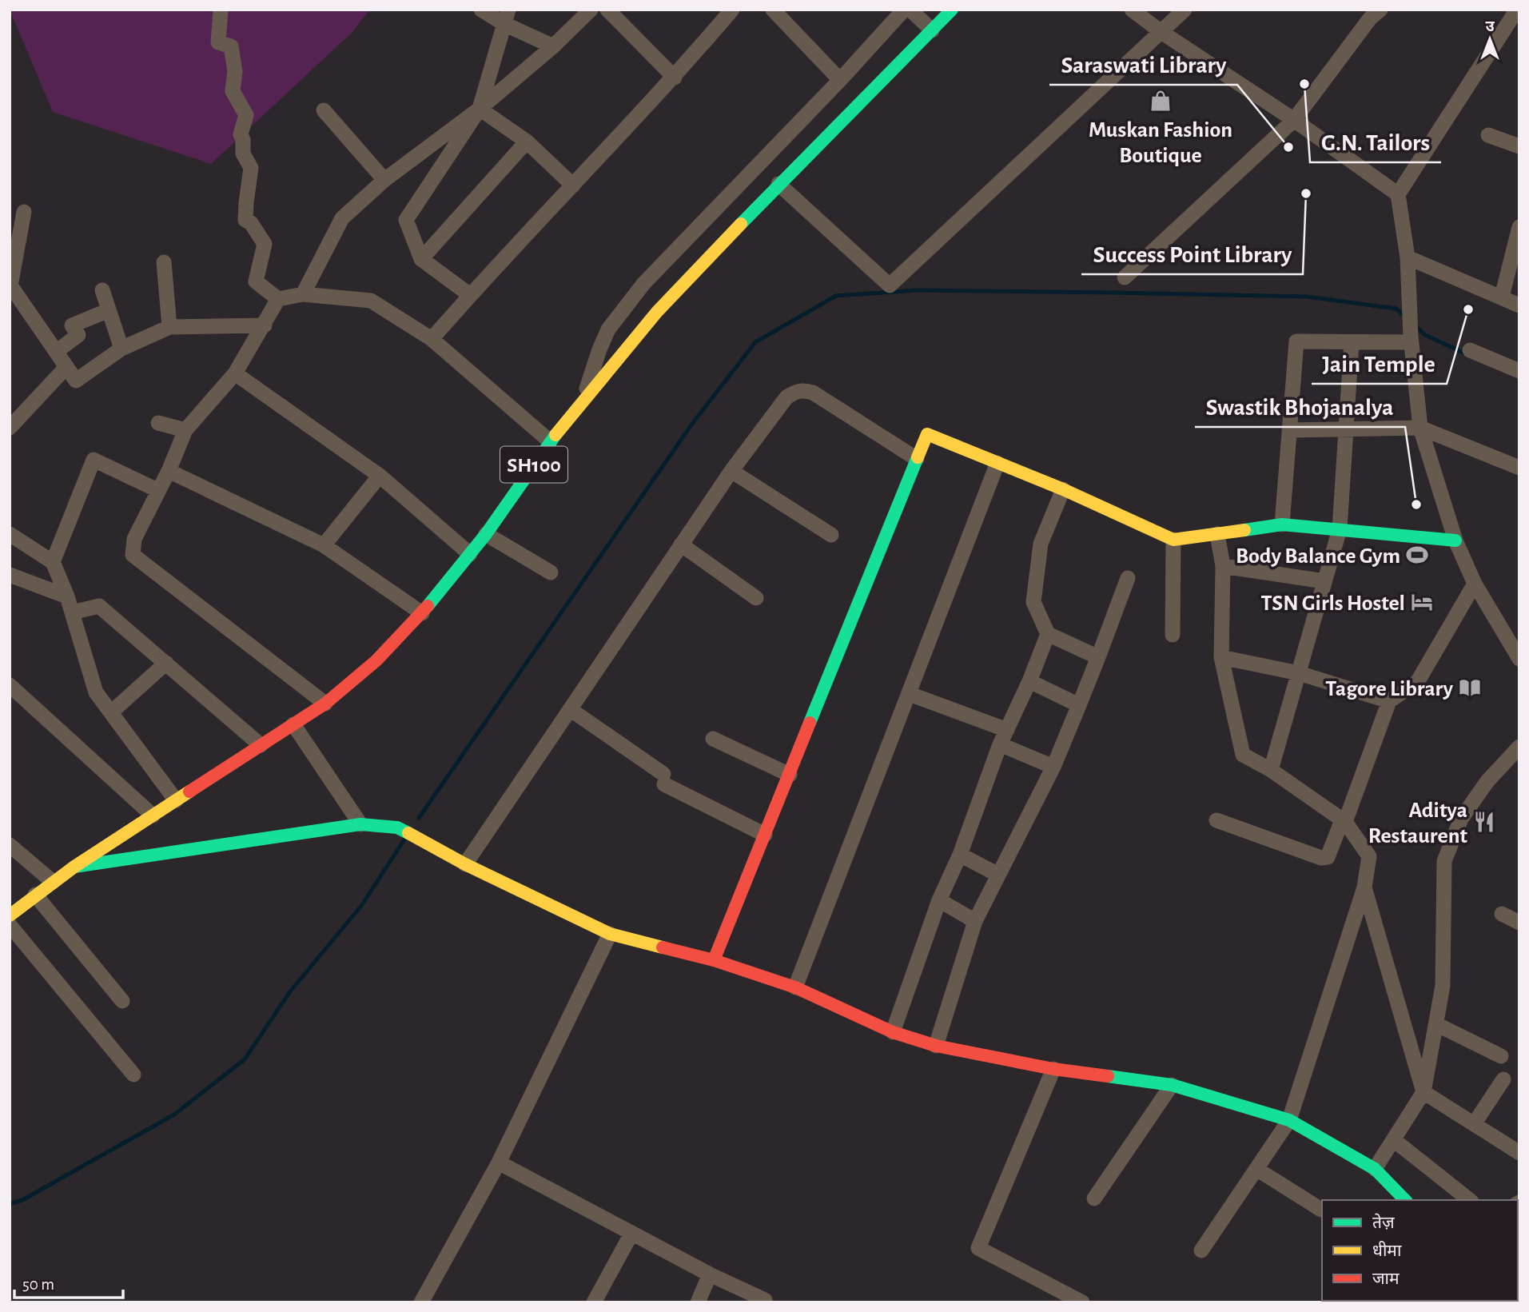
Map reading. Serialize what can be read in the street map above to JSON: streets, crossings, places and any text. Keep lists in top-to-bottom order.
{
  "streets": {
    "street": ["SH100"]
  },
  "places": {
    "other": [
      "G.N. Tailors",
      "Saraswati Library",
      "Success Point Library",
      "Jain Temple",
      "Swastik Bhojanalya"
    ],
    "shop": ["Muskan Fashion Boutique"],
    "sports": ["Body Balance Gym"],
    "hotel": ["TSN Girls Hostel"],
    "library": ["Tagore Library"],
    "restaurant": ["Aditya Restaurent"]
  },
  "legend": ["तेज़", "धीमा", "जाम"],
  "scale_bar": "50 m",
  "north": "top"
}
